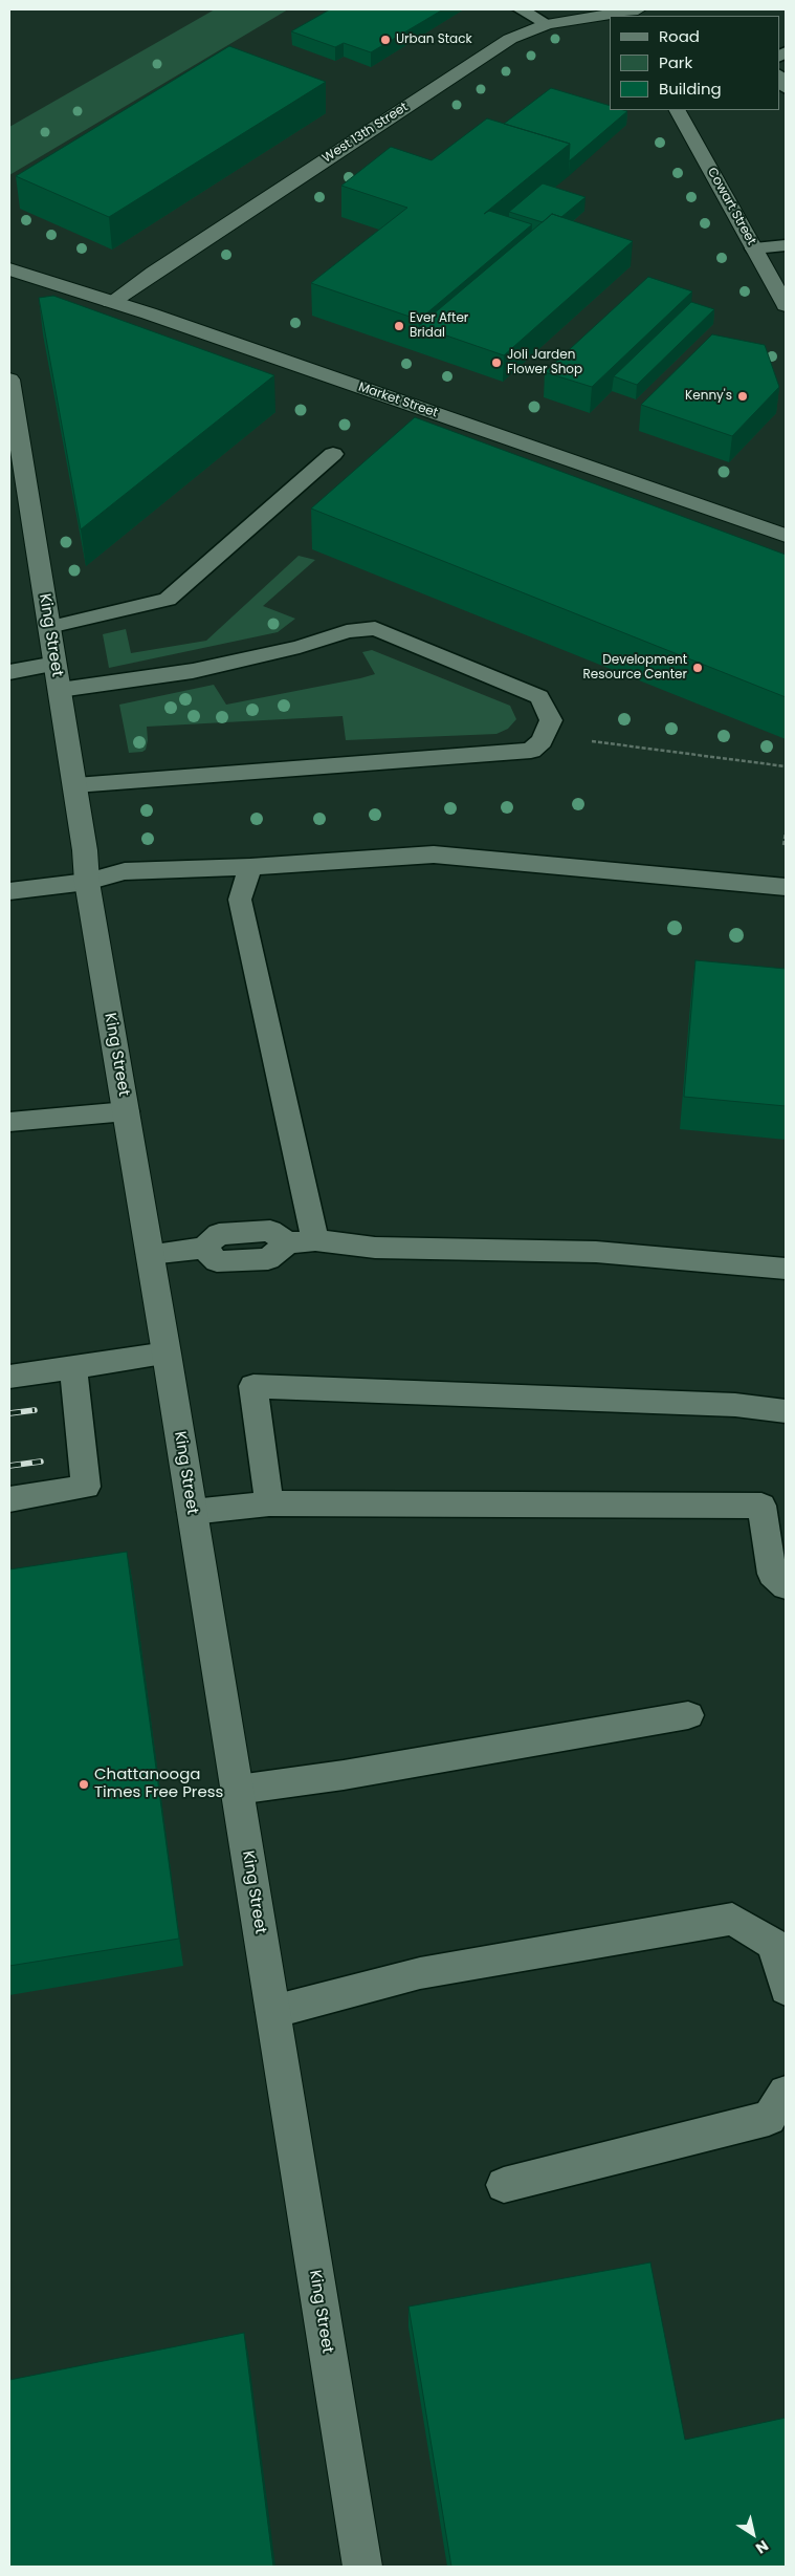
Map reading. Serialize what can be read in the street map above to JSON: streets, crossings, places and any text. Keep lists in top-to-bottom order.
{
  "streets": {
    "street": [
      "West 13th Street",
      "Cowart Street",
      "Market Street",
      "King Street"
    ]
  },
  "crossings": [
    ["West 13th Street", "Market Street"]
  ],
  "places": [
    "Urban Stack",
    "Ever After Bridal",
    "Joli Jarden Flower Shop",
    "Kenny's",
    "Development Resource Center",
    "Chattanooga Times Free Press"
  ],
  "legend": ["Road", "Park", "Building"],
  "north": "bottom right"
}
